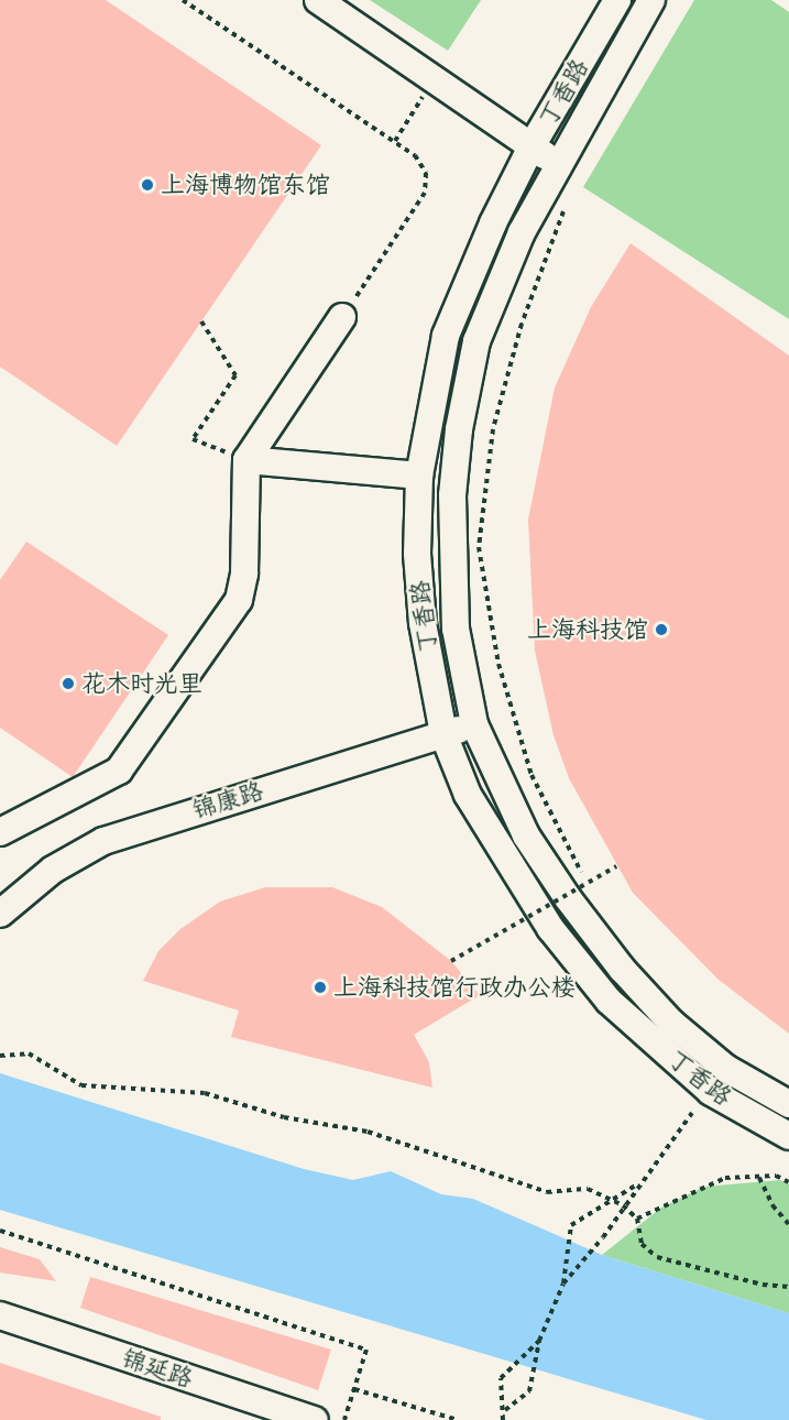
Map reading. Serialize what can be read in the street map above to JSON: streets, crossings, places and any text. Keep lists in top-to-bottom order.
{
  "streets": {
    "street": ["丁香路", "锦康路", "锦延路"]
  },
  "crossings": [
    ["丁香路", "锦康路"]
  ],
  "places": [
    "上海博物馆东馆",
    "上海科技馆",
    "花木时光里",
    "上海科技馆行政办公楼"
  ]
}
